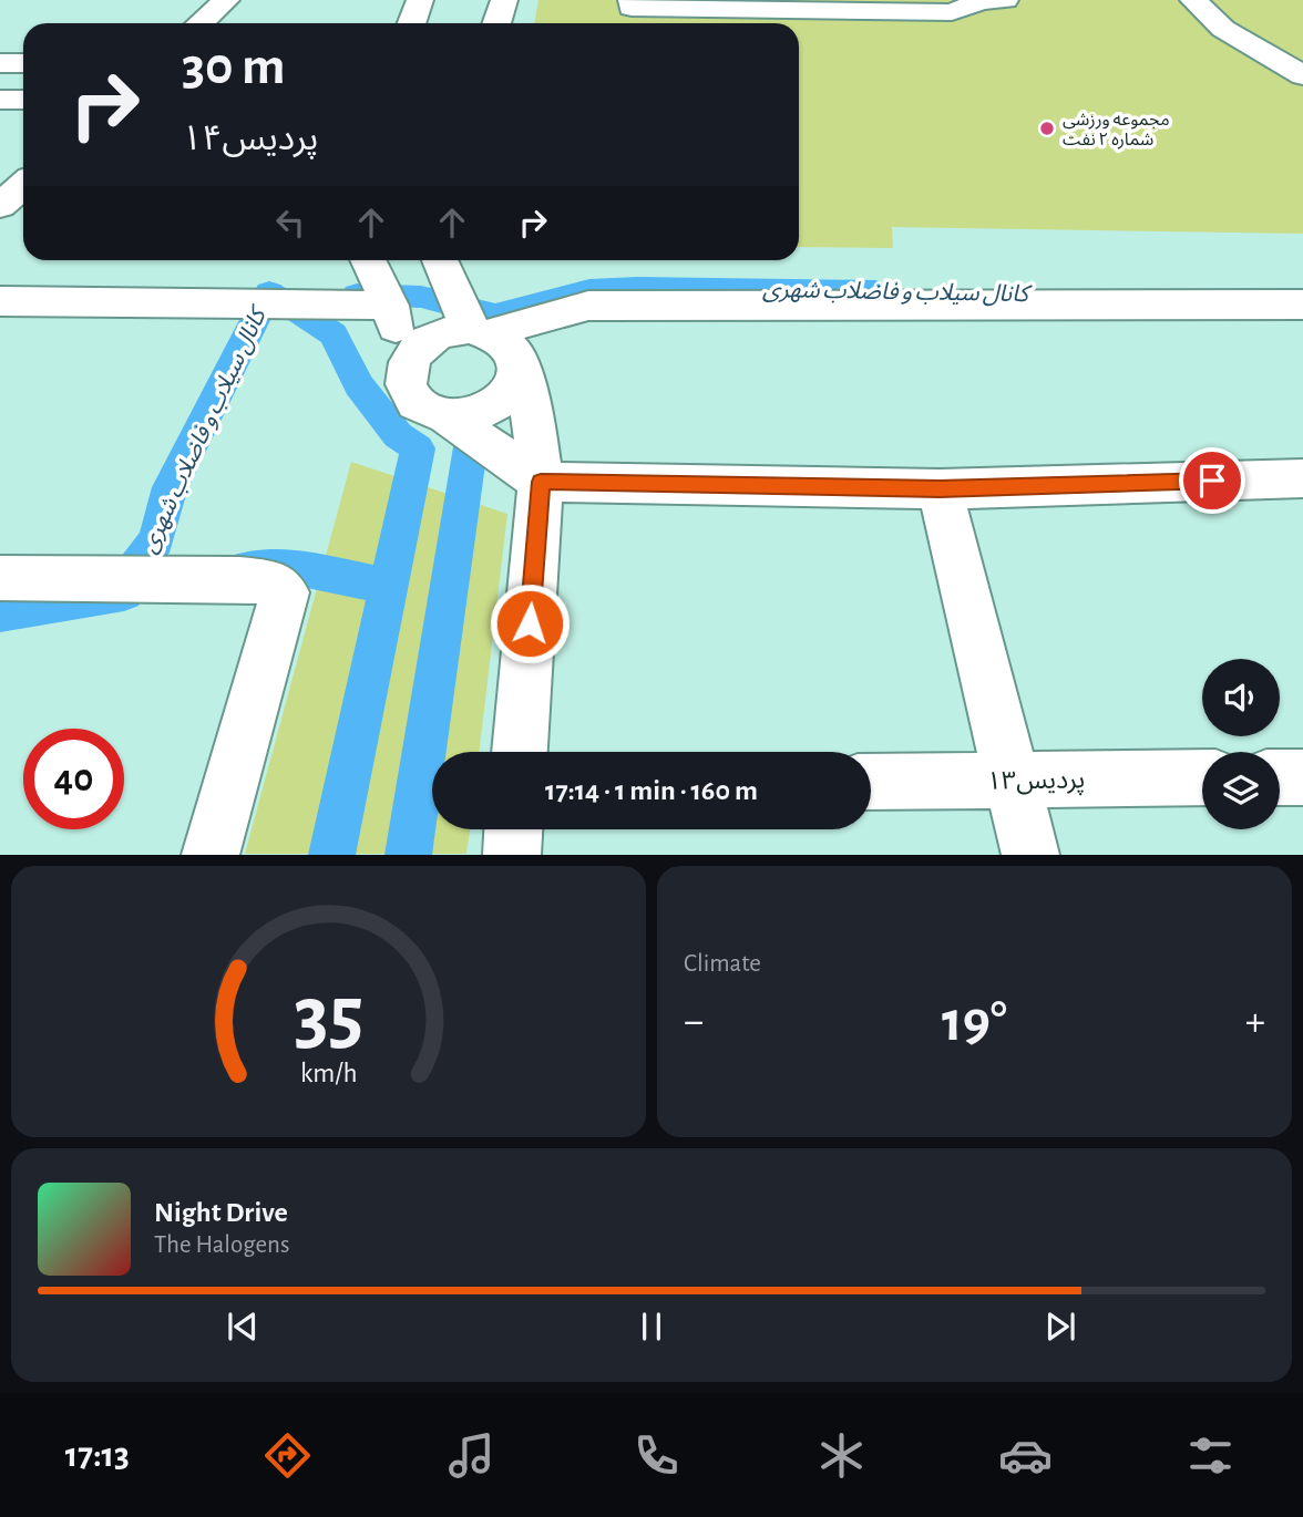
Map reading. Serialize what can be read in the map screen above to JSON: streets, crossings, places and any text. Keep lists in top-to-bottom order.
{
  "streets": {
    "street": ["پردیس۱۳"]
  },
  "water": ["کانال سیلاب و فاضلاب شهری"],
  "places": ["مجموعه ورزشی شماره ۲ نفت"],
  "page": {
    "turn": ["30 m", "پردیس۱۴"],
    "limit": "40",
    "trip": "17:14 · 1 min · 160 m",
    "tile": "Climate",
    "heat": ["−", "19°", "+"],
    "song": ["Night Drive", "The Halogens"],
    "tabs": "17:13",
    "gauge": ["35", "km/h"]
  }
}
